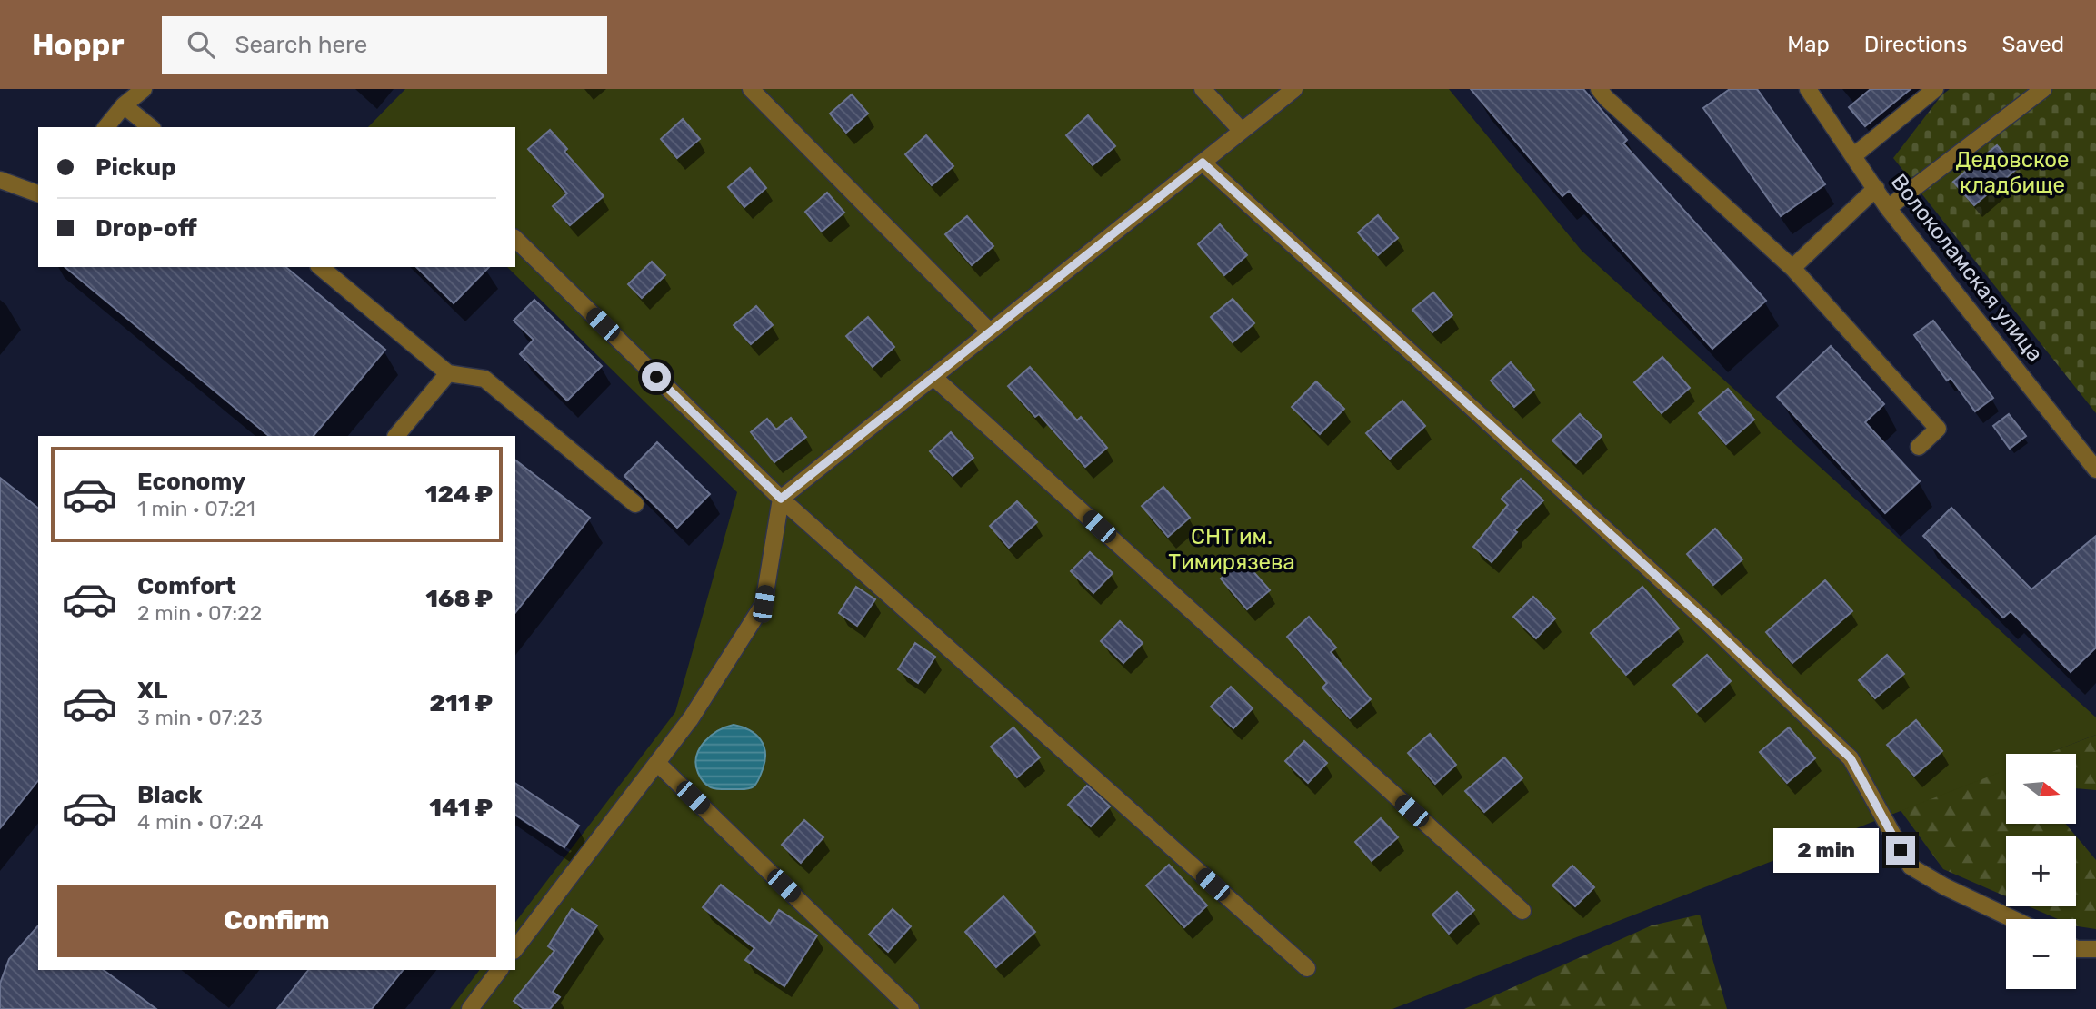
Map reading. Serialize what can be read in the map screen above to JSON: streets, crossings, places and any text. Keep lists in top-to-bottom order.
{
  "streets": {
    "street": ["Волоколамская улица"]
  },
  "parks": ["Дедовское кладбище", "СНТ им. Тимирязева"],
  "north": "right",
  "page": {
    "header": "Hoppr",
    "search": "Search here",
    "nav": ["Map", "Directions", "Saved"],
    "banner": ["Pickup", "Drop-off"],
    "list": [
      {
        "name": "Economy",
        "note": "1 min · 07:21",
        "value": "124 ₽"
      },
      {
        "name": "Comfort",
        "note": "2 min · 07:22",
        "value": "168 ₽"
      },
      {
        "name": "XL",
        "note": "3 min · 07:23",
        "value": "211 ₽"
      },
      {
        "name": "Black",
        "note": "4 min · 07:24",
        "value": "141 ₽"
      }
    ],
    "map_buttons": ["+", "−"],
    "bubble": "2 min",
    "buttons": "Confirm"
  }
}
